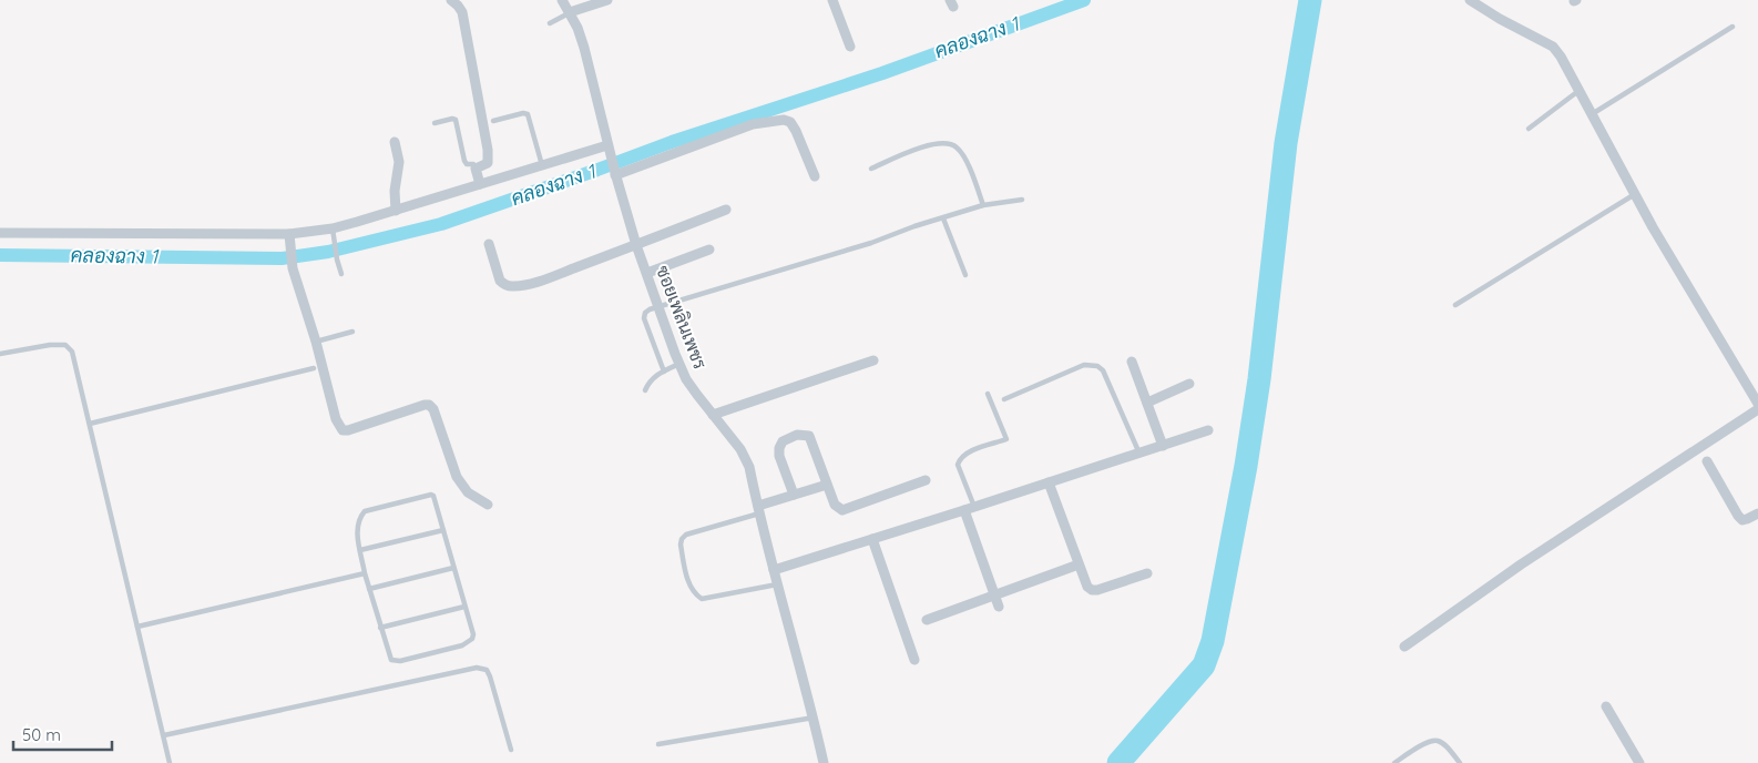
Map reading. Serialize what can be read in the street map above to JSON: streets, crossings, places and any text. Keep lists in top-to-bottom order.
{
  "streets": {
    "street": ["ซอยเพลินเพชร"]
  },
  "water": ["คลองฉาง 1"],
  "scale_bar": "50 m"
}
